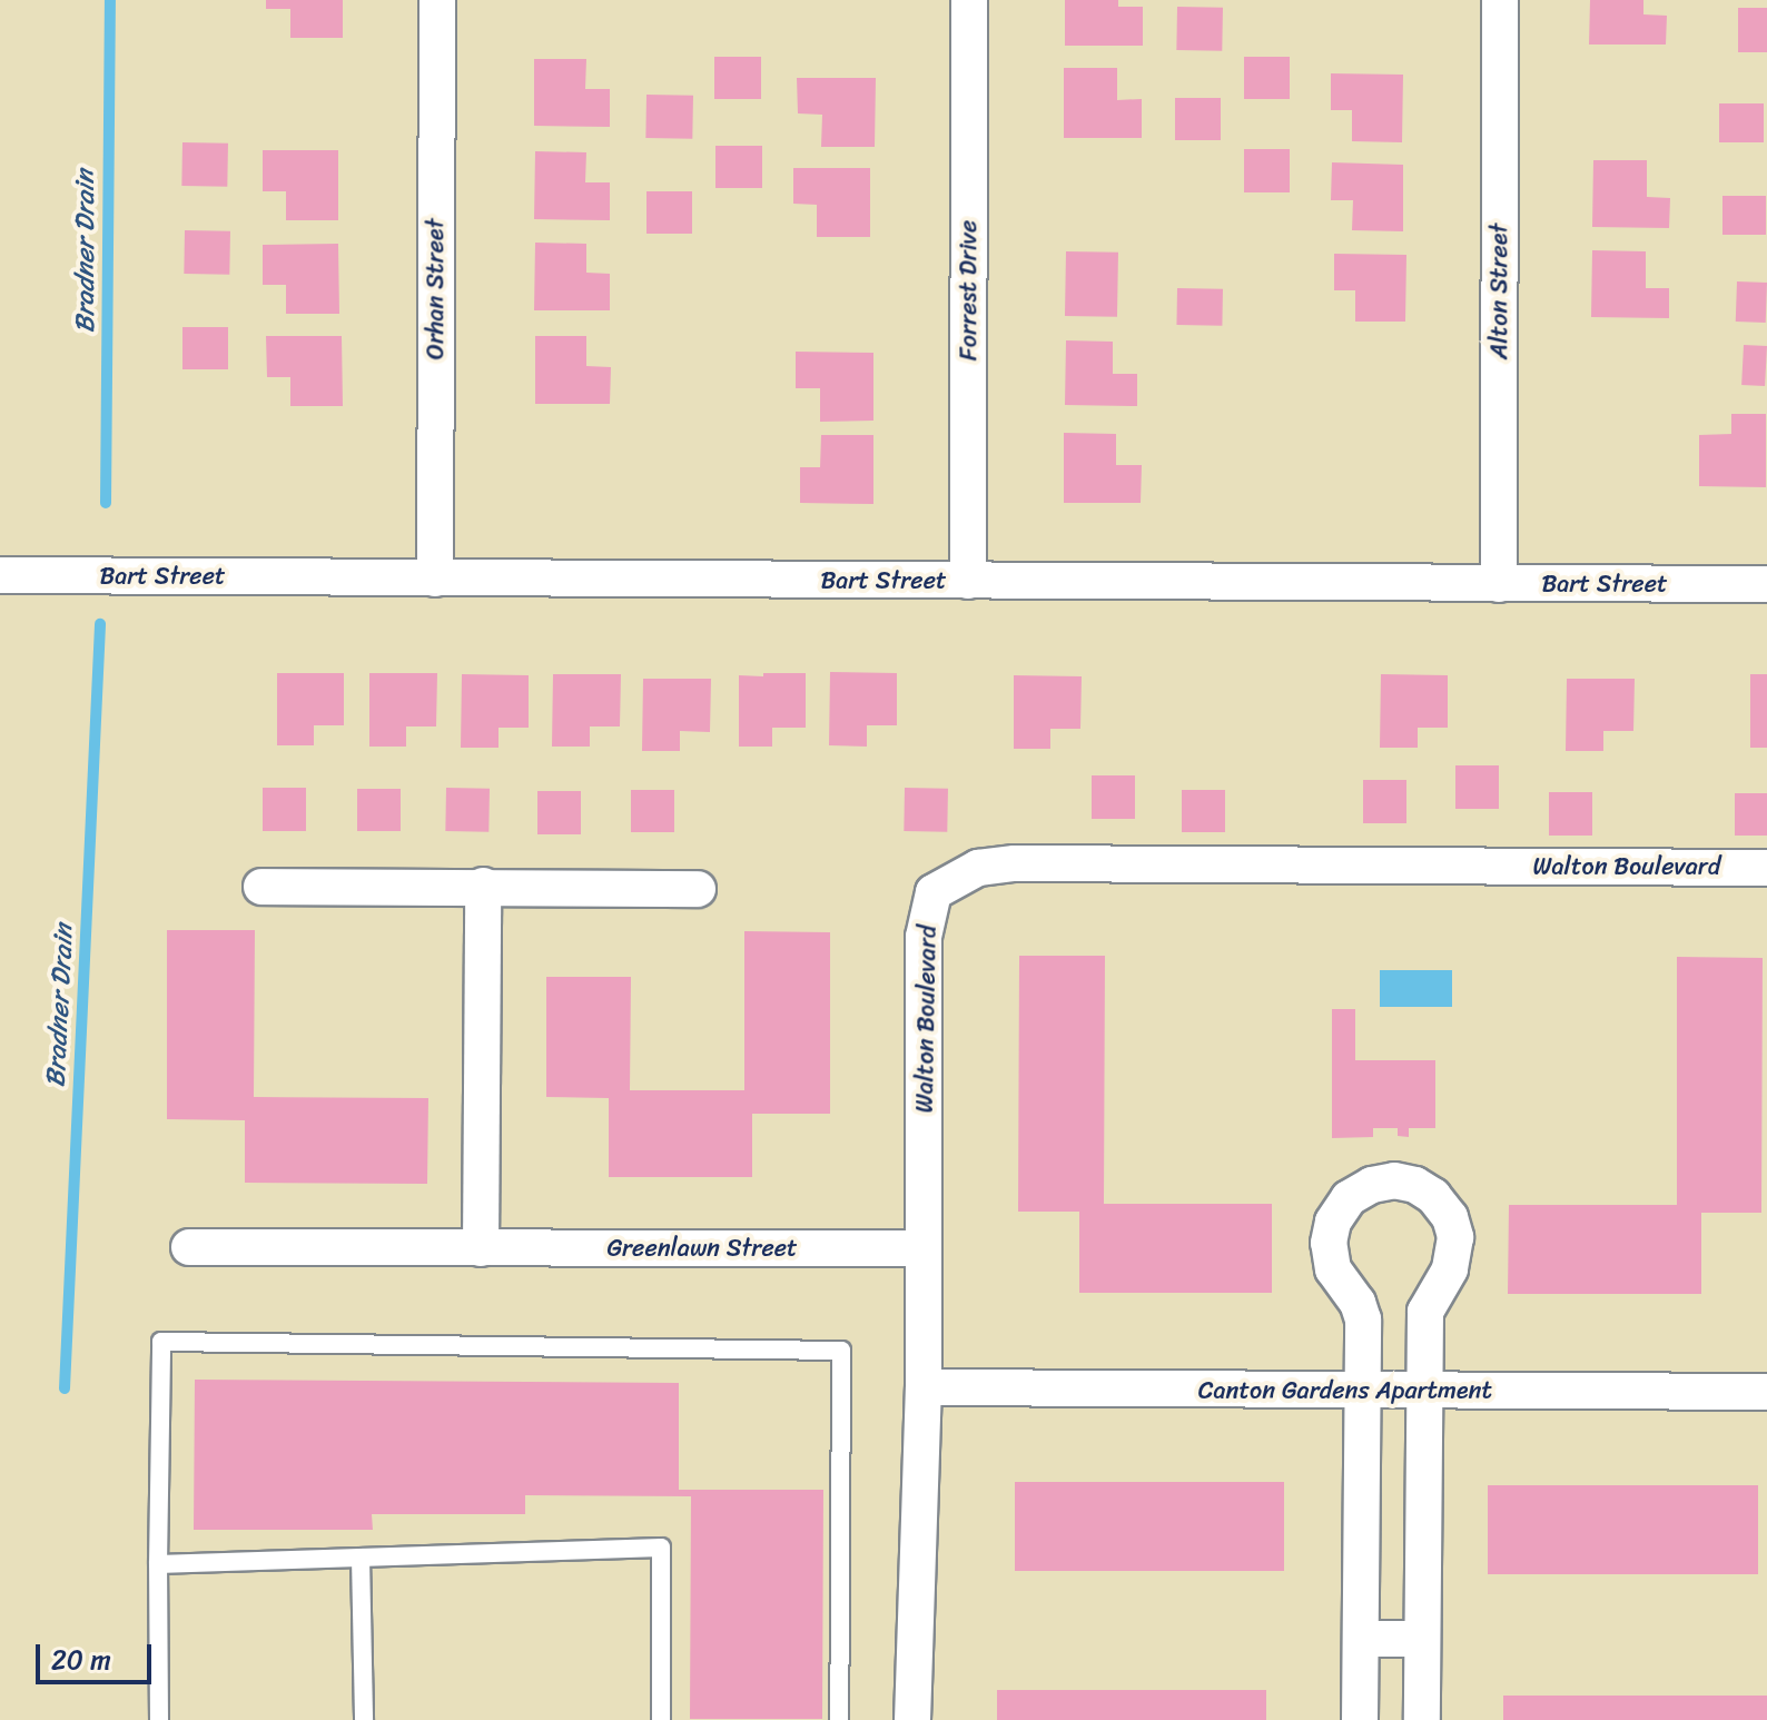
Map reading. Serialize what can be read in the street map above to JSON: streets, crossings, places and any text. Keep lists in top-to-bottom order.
{
  "streets": {
    "street": [
      "Orhan Street",
      "Forrest Drive",
      "Alton Street",
      "Bart Street",
      "Walton Boulevard",
      "Greenlawn Street",
      "Canton Gardens Apartment"
    ]
  },
  "crossings": [
    ["Orhan Street", "Bart Street"],
    ["Forrest Drive", "Bart Street"],
    ["Alton Street", "Bart Street"],
    ["Walton Boulevard", "Greenlawn Street"],
    ["Walton Boulevard", "Canton Gardens Apartment"]
  ],
  "water": ["Bradner Drain"],
  "scale_bar": "20 m"
}
